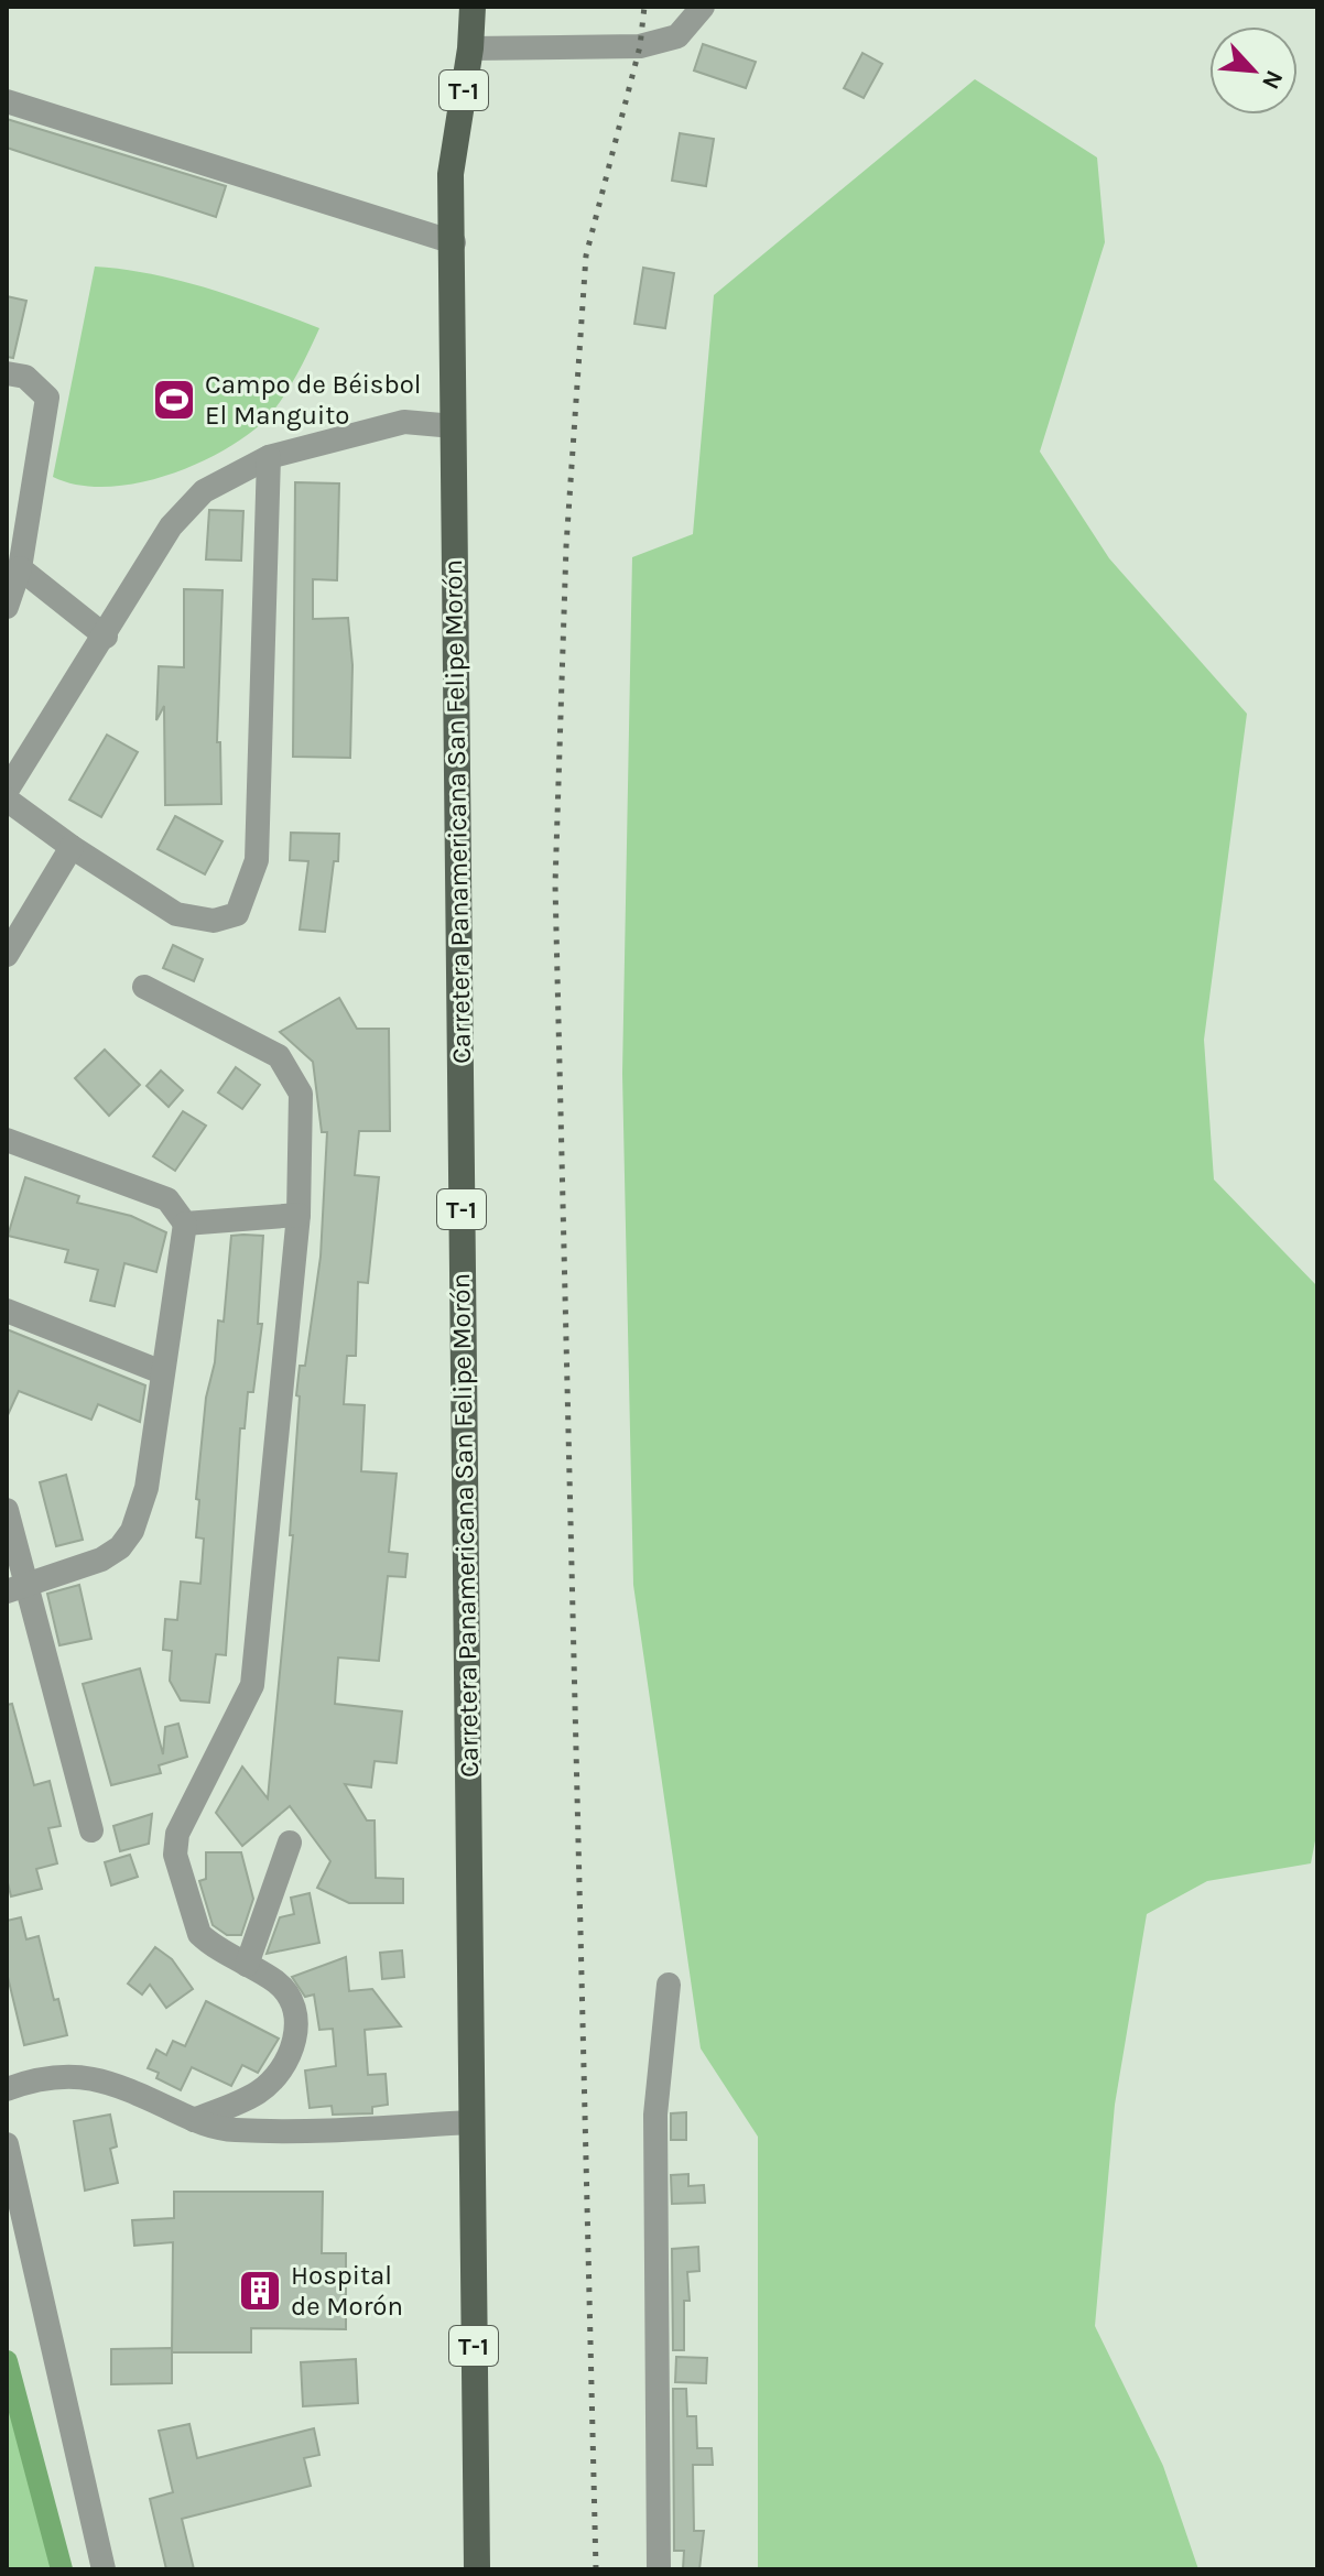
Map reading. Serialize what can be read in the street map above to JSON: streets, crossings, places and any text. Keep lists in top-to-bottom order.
{
  "streets": {
    "main road": ["T-1", "Carretera Panamericana San Felipe Morón"]
  },
  "places": {
    "sports": ["Campo de Béisbol El Manguito"],
    "building": ["Hospital de Morón"]
  },
  "north": "bottom right"
}
